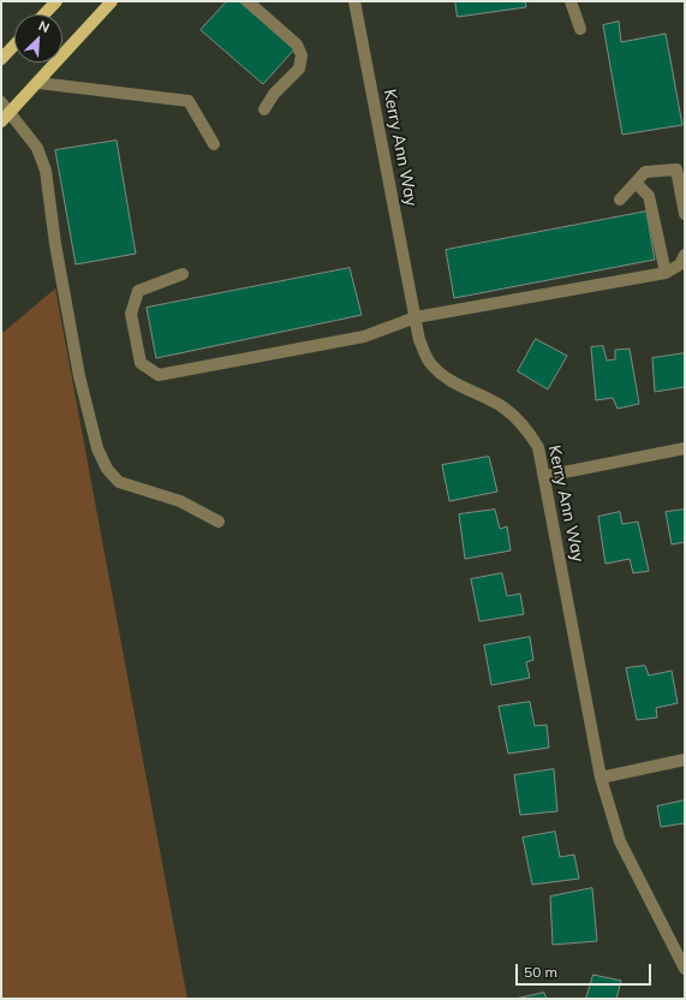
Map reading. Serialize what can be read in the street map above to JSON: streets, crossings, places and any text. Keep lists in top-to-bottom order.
{
  "streets": {
    "street": ["Kerry Ann Way"]
  },
  "scale_bar": "50 m",
  "north": "top right"
}
